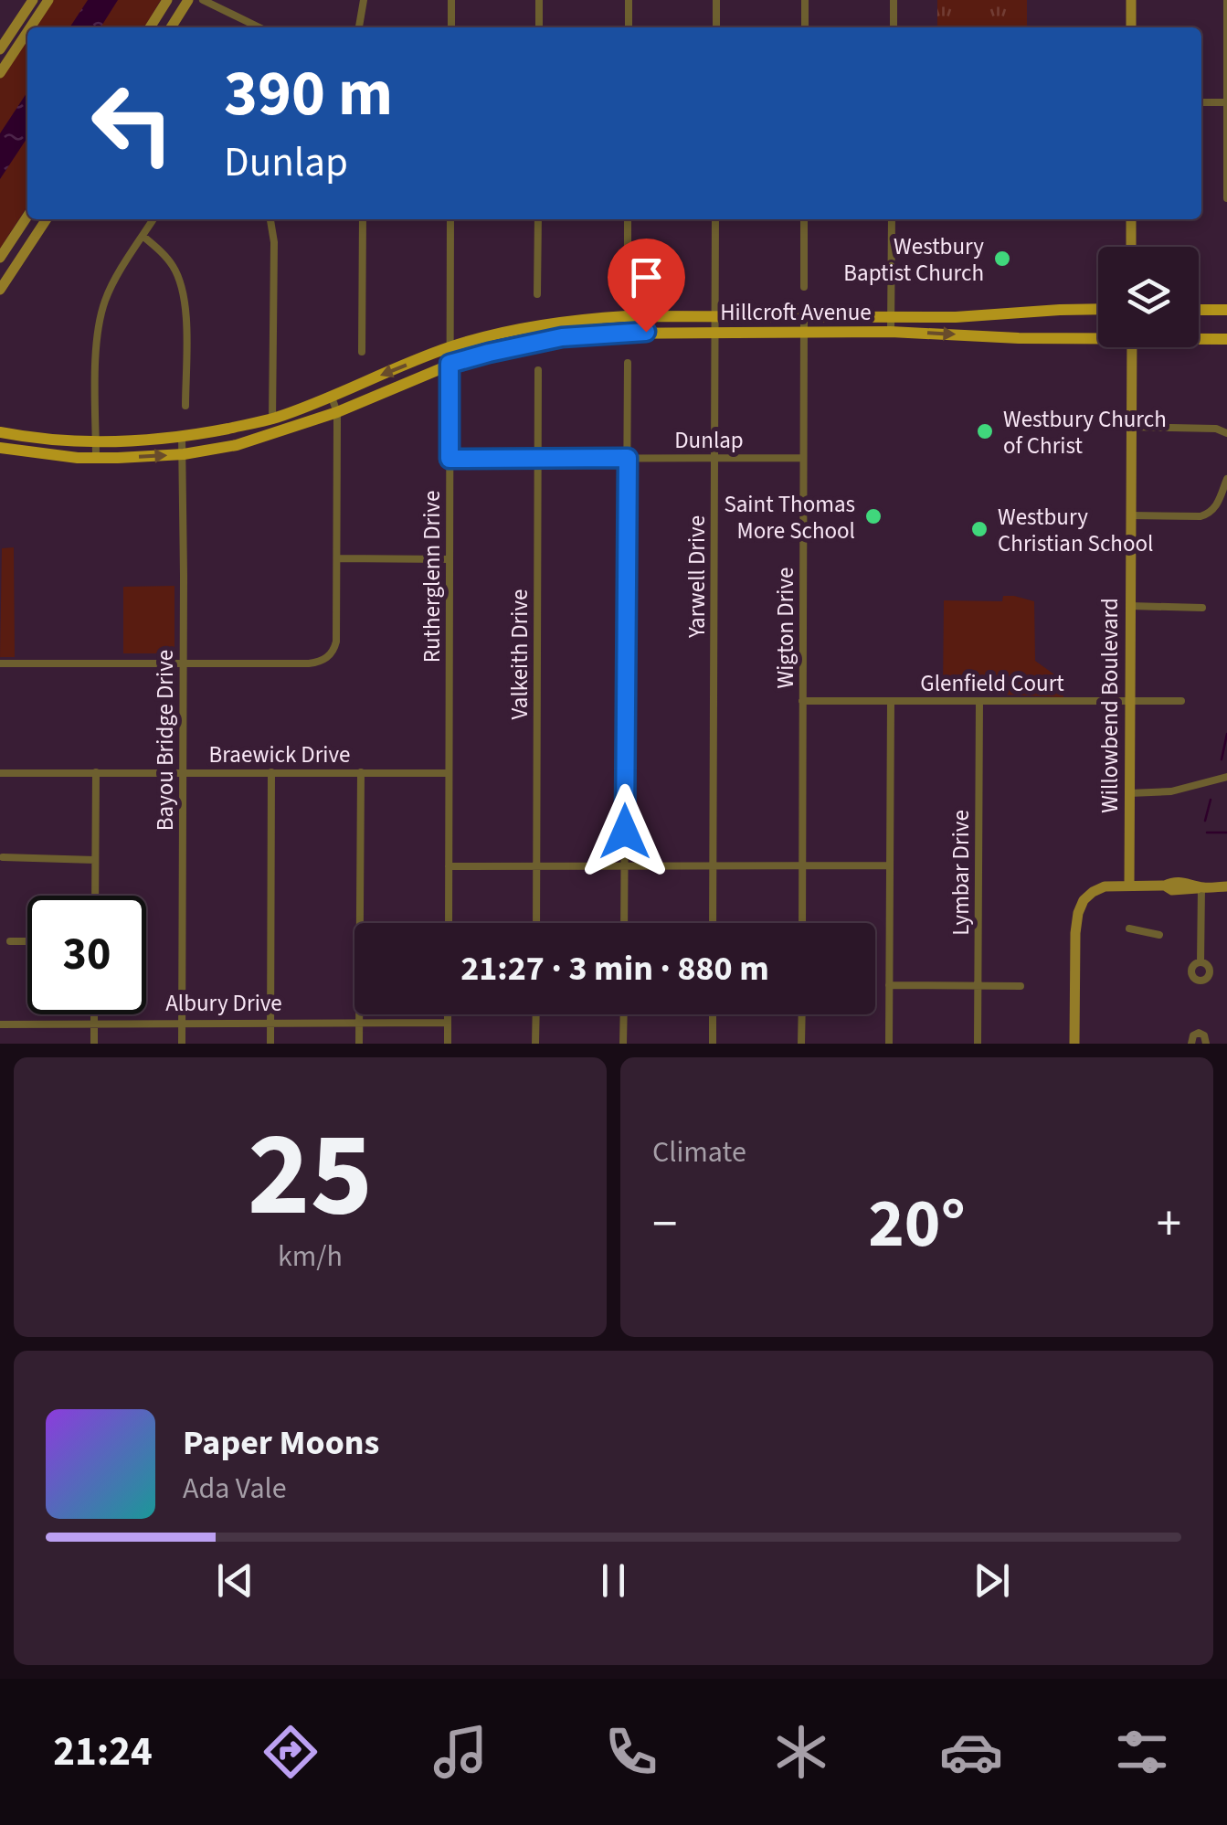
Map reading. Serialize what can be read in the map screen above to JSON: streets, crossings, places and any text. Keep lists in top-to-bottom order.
{
  "streets": {
    "main road": ["Hillcroft Avenue"],
    "street": [
      "Dunlap",
      "Rutherglenn Drive",
      "Yarwell Drive",
      "Wigton Drive",
      "Valkeith Drive",
      "Glenfield Court",
      "Willowbend Boulevard",
      "Bayou Bridge Drive",
      "Braewick Drive",
      "Lymbar Drive",
      "Albury Drive"
    ]
  },
  "crossings": [
    ["Hillcroft Avenue", "Rutherglenn Drive"],
    ["Hillcroft Avenue", "Yarwell Drive"],
    ["Hillcroft Avenue", "Wigton Drive"],
    ["Hillcroft Avenue", "Bayou Bridge Drive"],
    ["Dunlap", "Rutherglenn Drive"],
    ["Dunlap", "Yarwell Drive"],
    ["Dunlap", "Wigton Drive"],
    ["Dunlap", "Valkeith Drive"],
    ["Rutherglenn Drive", "Braewick Drive"],
    ["Wigton Drive", "Glenfield Court"],
    ["Glenfield Court", "Willowbend Boulevard"],
    ["Glenfield Court", "Lymbar Drive"],
    ["Bayou Bridge Drive", "Braewick Drive"],
    ["Bayou Bridge Drive", "Albury Drive"]
  ],
  "places": [
    "Westbury Baptist Church",
    "Westbury Church of Christ",
    "Saint Thomas More School",
    "Westbury Christian School"
  ],
  "page": {
    "turn": ["390 m", "Dunlap"],
    "limit": "30",
    "trip": "21:27 · 3 min · 880 m",
    "tile": [
      ["25", "km/h"],
      "Climate"
    ],
    "heat": ["−", "20°", "+"],
    "song": ["Paper Moons", "Ada Vale"],
    "tabs": "21:24"
  }
}
